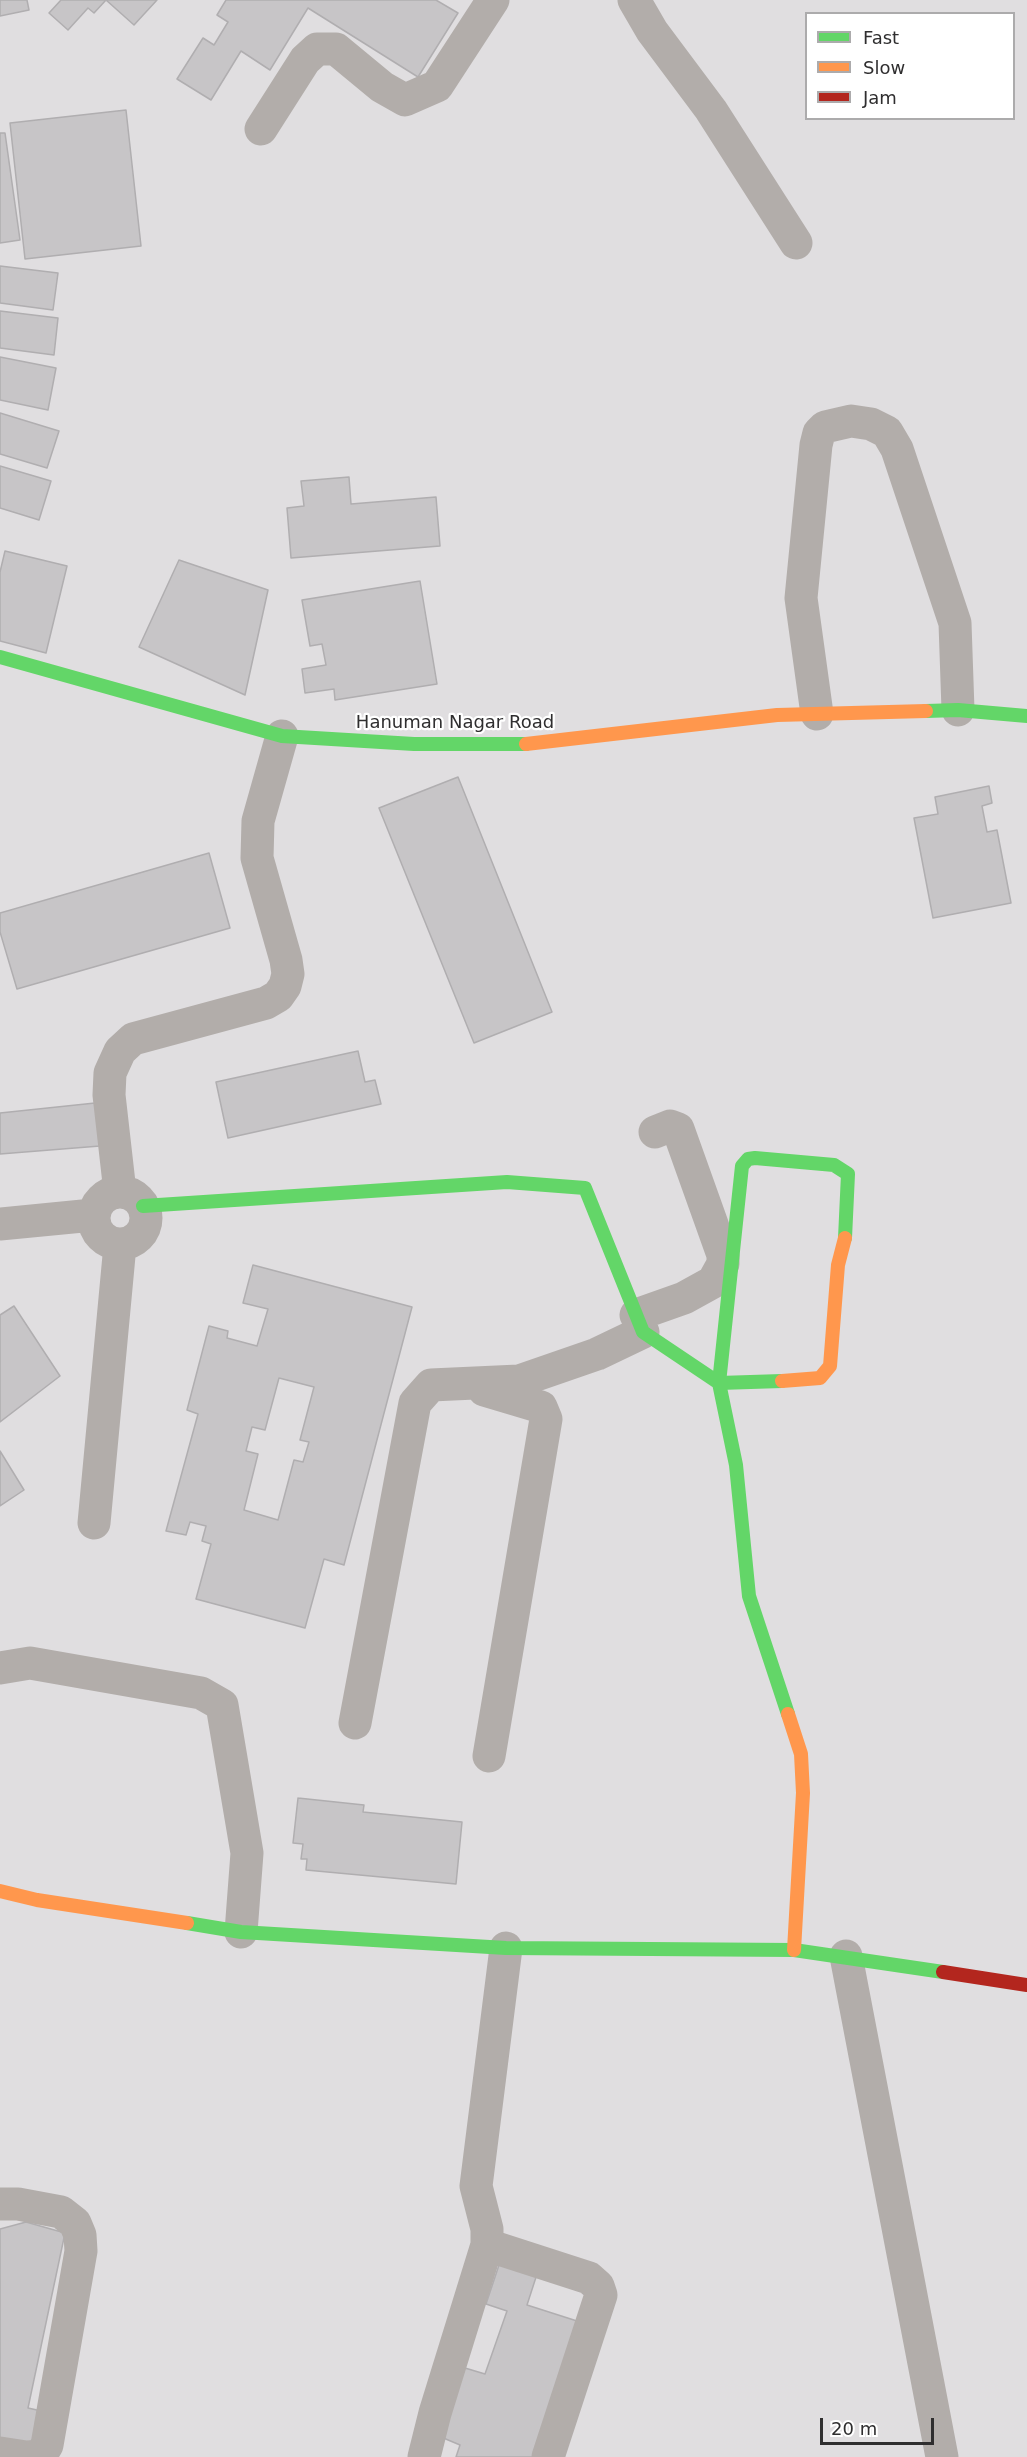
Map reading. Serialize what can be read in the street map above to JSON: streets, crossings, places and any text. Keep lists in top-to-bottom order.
{
  "streets": {
    "street": ["Hanuman Nagar Road"]
  },
  "legend": ["Fast", "Slow", "Jam"],
  "scale_bar": "20 m"
}
